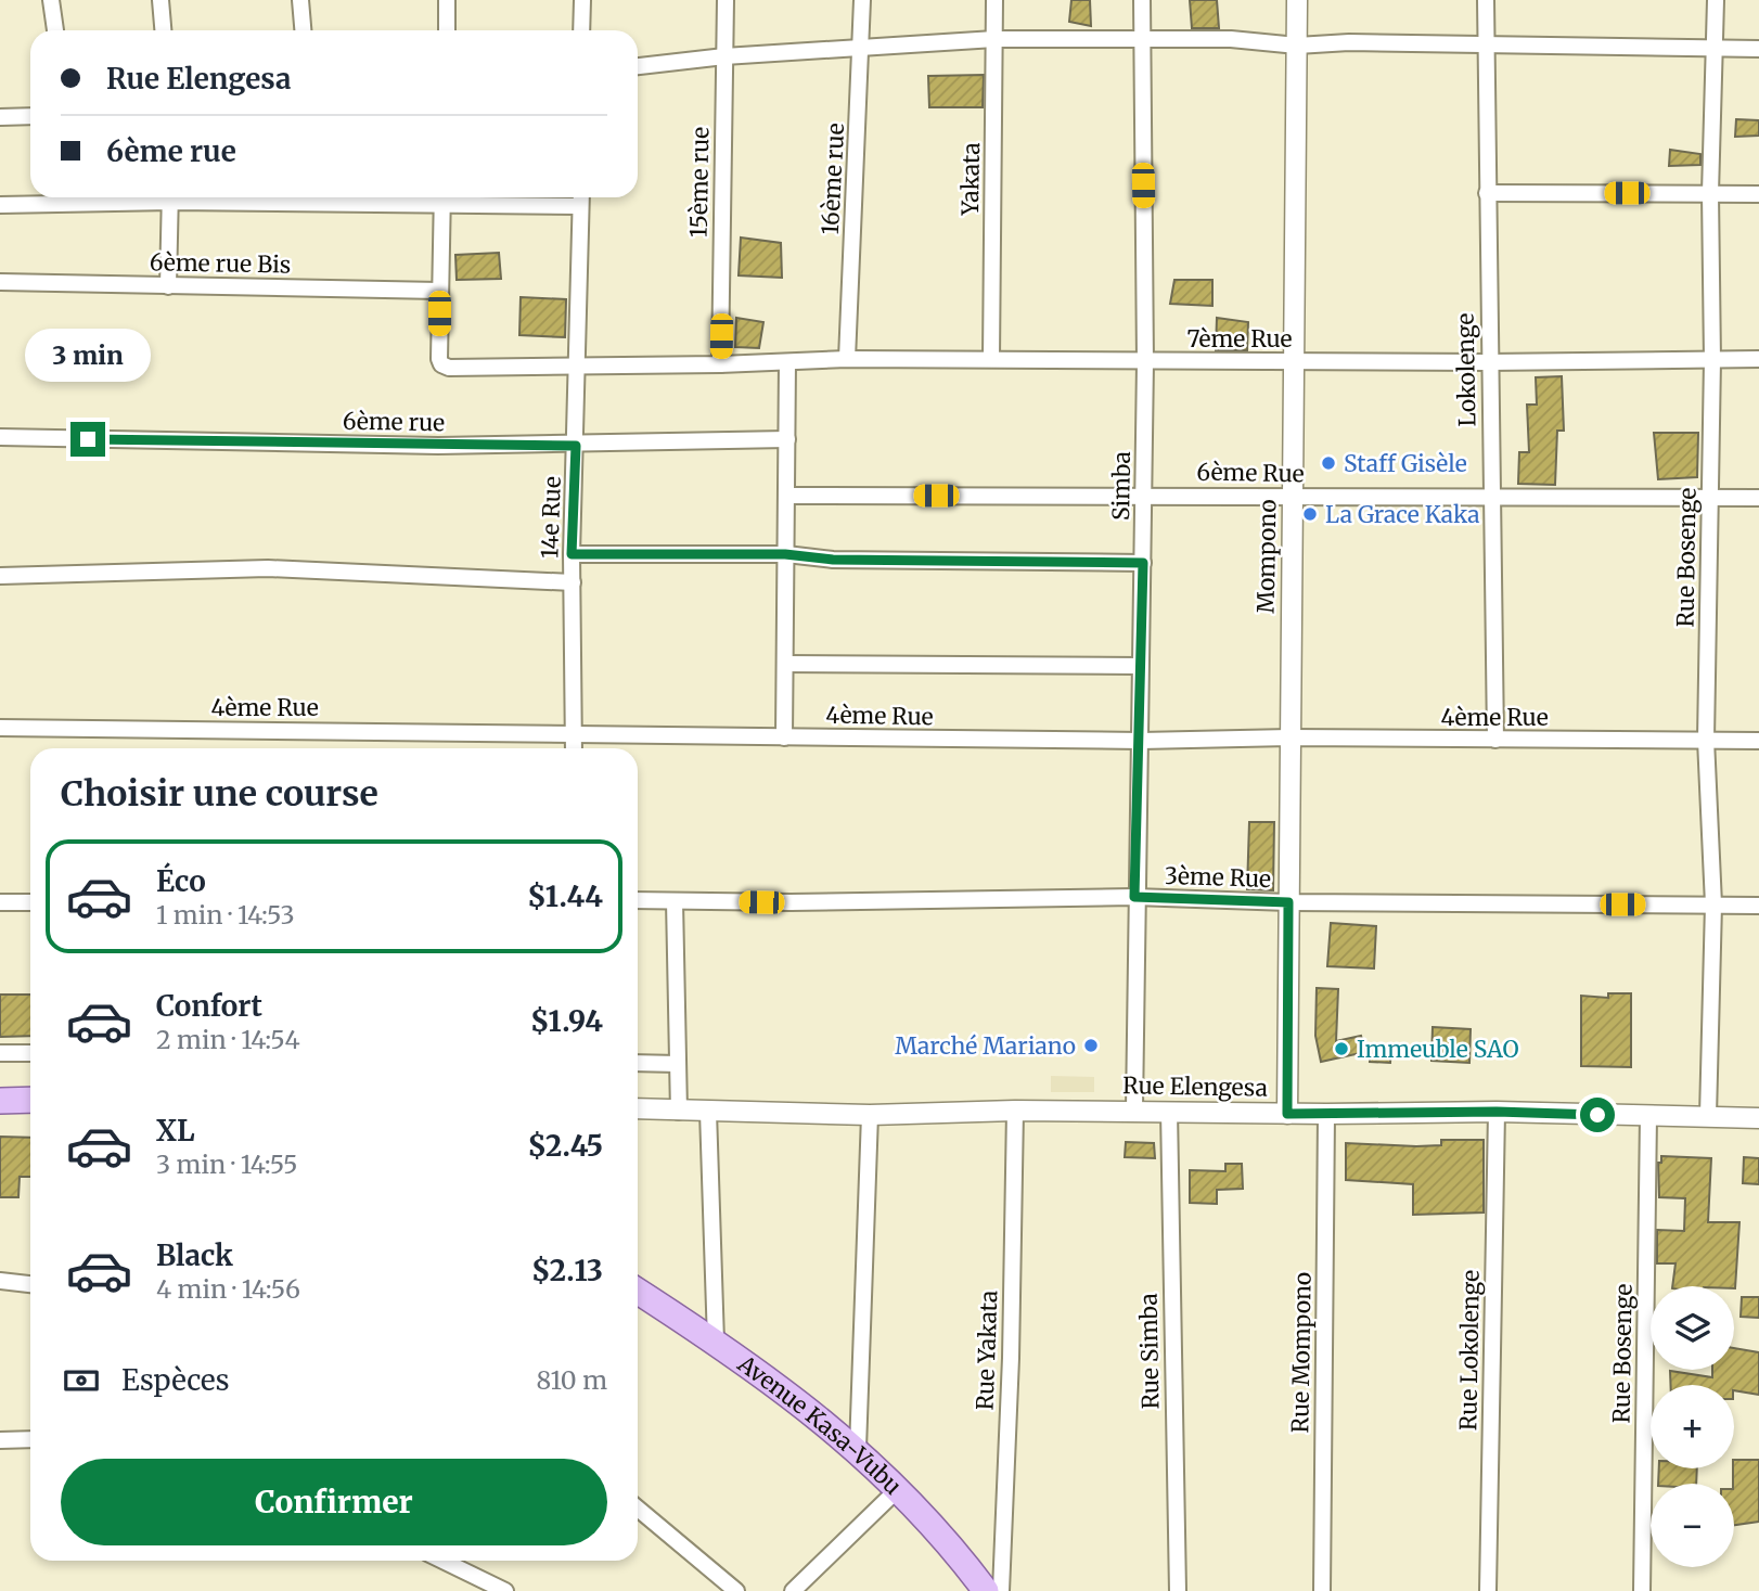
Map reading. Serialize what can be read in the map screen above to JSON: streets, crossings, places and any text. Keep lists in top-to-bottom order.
{
  "streets": {
    "main road": ["Avenue Kasa-Vubu"],
    "street": [
      "16ème rue",
      "Yakata",
      "15ème rue",
      "6ème rue Bis",
      "7ème Rue",
      "Lokolenge",
      "6ème rue",
      "6ème Rue",
      "Simba",
      "14e Rue",
      "Mompono",
      "Rue Bosenge",
      "4ème Rue",
      "3ème Rue",
      "Rue Elengesa",
      "Rue Yakata",
      "Rue Lokolenge",
      "Rue Simba",
      "Rue Mompono"
    ]
  },
  "crossings": [
    ["16ème rue", "7ème Rue"],
    ["Yakata", "7ème Rue"],
    ["15ème rue", "7ème Rue"],
    ["6ème rue Bis", "7ème Rue"],
    ["7ème Rue", "Lokolenge"],
    ["7ème Rue", "Simba"],
    ["7ème Rue", "14e Rue"],
    ["7ème Rue", "Mompono"],
    ["7ème Rue", "Rue Bosenge"],
    ["Lokolenge", "6ème Rue"],
    ["Lokolenge", "4ème Rue"],
    ["6ème rue", "14e Rue"],
    ["6ème Rue", "Simba"],
    ["6ème Rue", "Mompono"],
    ["6ème Rue", "Rue Bosenge"],
    ["Simba", "4ème Rue"],
    ["Simba", "3ème Rue"],
    ["Simba", "Rue Elengesa"],
    ["14e Rue", "4ème Rue"],
    ["Mompono", "4ème Rue"],
    ["Mompono", "3ème Rue"],
    ["Mompono", "Rue Elengesa"],
    ["Rue Bosenge", "4ème Rue"],
    ["Rue Bosenge", "3ème Rue"],
    ["Rue Bosenge", "Rue Elengesa"],
    ["Rue Elengesa", "Rue Yakata"],
    ["Rue Elengesa", "Rue Lokolenge"],
    ["Rue Elengesa", "Rue Simba"],
    ["Rue Elengesa", "Rue Mompono"]
  ],
  "places": [
    "Staff Gisèle",
    "La Grace Kaka",
    "Marché Mariano",
    "Immeuble SAO"
  ],
  "page": {
    "banner": ["Rue Elengesa", "6ème rue"],
    "bubble": "3 min",
    "heading": "Choisir une course",
    "list": [
      {
        "name": "Éco",
        "note": "1 min · 14:53",
        "value": "$1.44"
      },
      {
        "name": "Confort",
        "note": "2 min · 14:54",
        "value": "$1.94"
      },
      {
        "name": "XL",
        "note": "3 min · 14:55",
        "value": "$2.45"
      },
      {
        "name": "Black",
        "note": "4 min · 14:56",
        "value": "$2.13"
      }
    ],
    "map_buttons": ["+", "−"],
    "pay": ["Espèces", "810 m"],
    "buttons": "Confirmer"
  }
}
